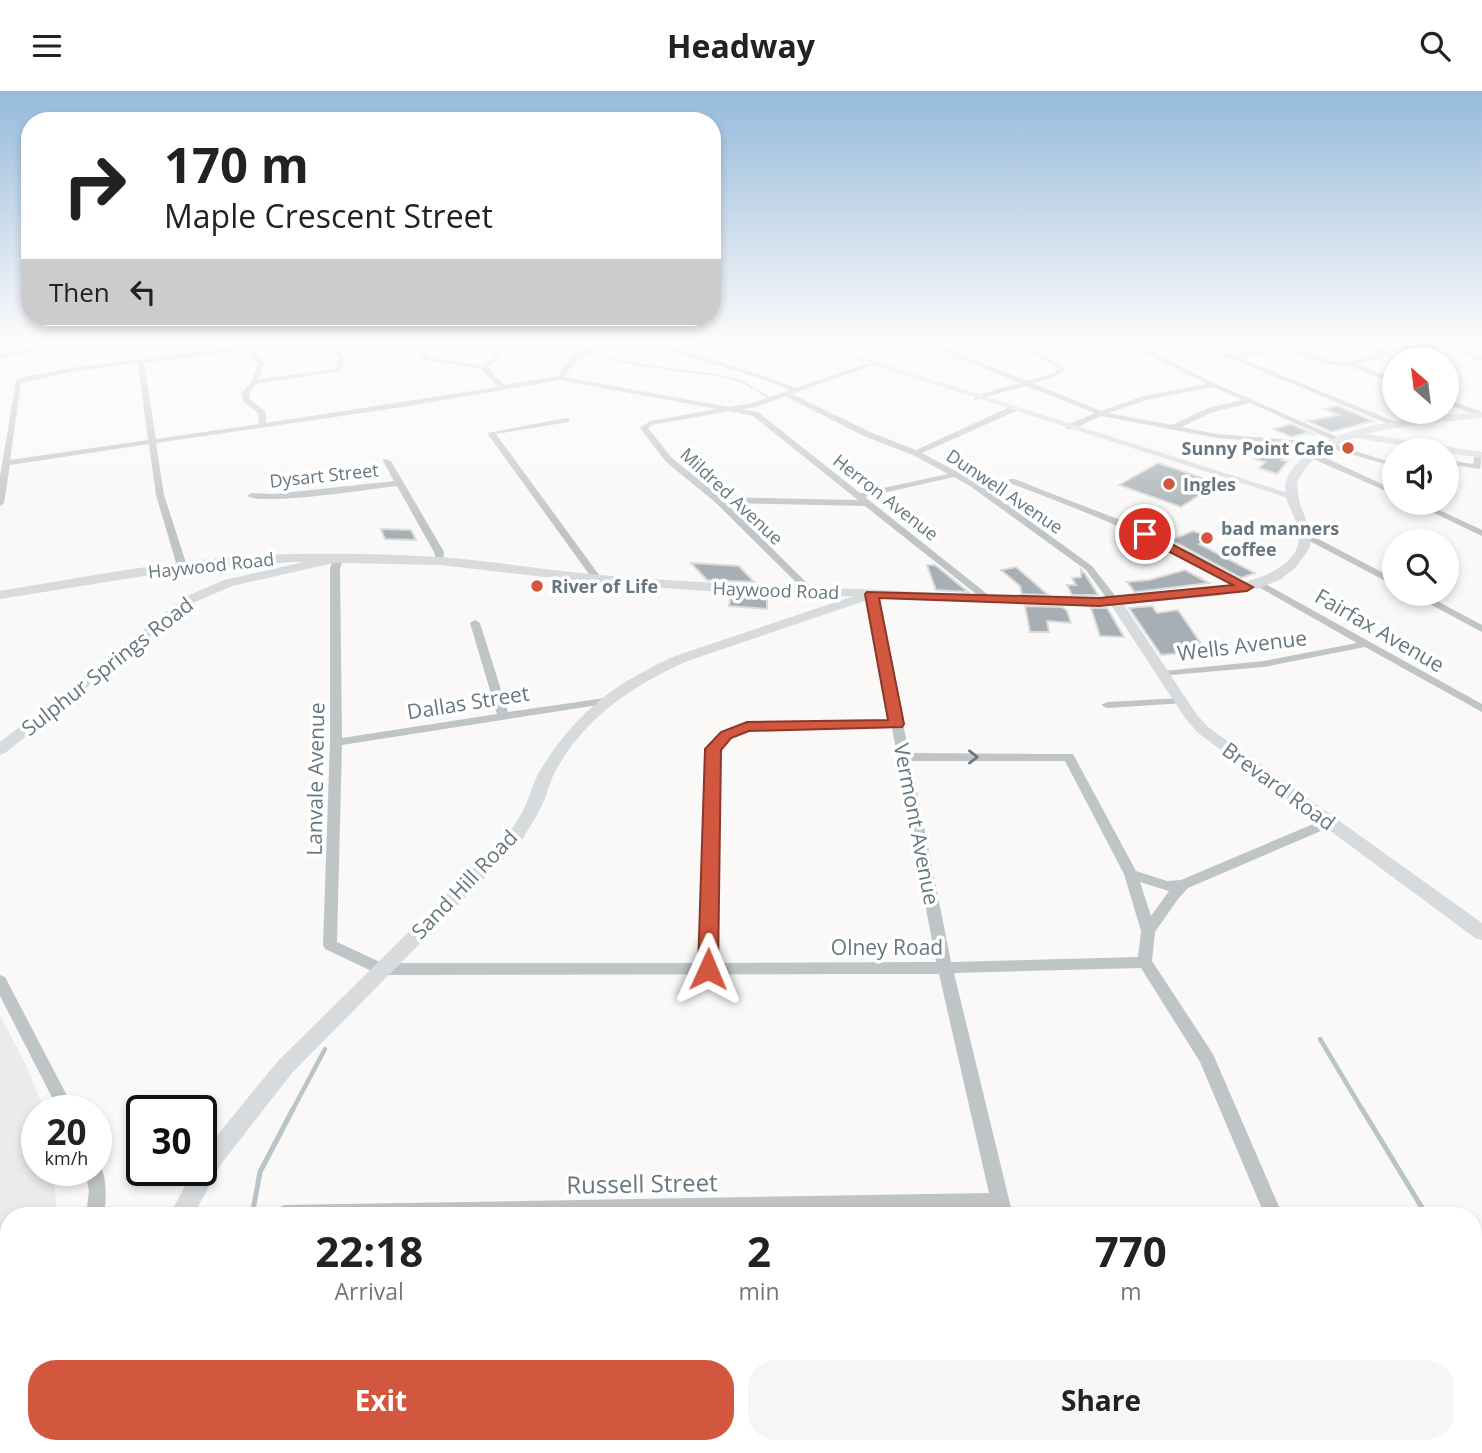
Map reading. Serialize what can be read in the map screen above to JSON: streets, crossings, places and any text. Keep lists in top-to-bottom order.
{
  "streets": {
    "main road": ["Haywood Road"],
    "street": [
      "Dysart Street",
      "Dunwell Avenue",
      "Mildred Avenue",
      "Herron Avenue",
      "Fairfax Avenue",
      "Wells Avenue",
      "Sulphur Springs Road",
      "Dallas Street",
      "Lanvale Avenue",
      "Brevard Road",
      "Vermont Avenue",
      "Sand Hill Road",
      "Olney Road"
    ]
  },
  "crossings": [
    ["Dunwell Avenue", "Haywood Road"],
    ["Dunwell Avenue", "Brevard Road"],
    ["Mildred Avenue", "Herron Avenue"],
    ["Mildred Avenue", "Haywood Road"],
    ["Herron Avenue", "Haywood Road"],
    ["Haywood Road", "Fairfax Avenue"],
    ["Haywood Road", "Sulphur Springs Road"],
    ["Haywood Road", "Lanvale Avenue"],
    ["Haywood Road", "Brevard Road"],
    ["Haywood Road", "Vermont Avenue"],
    ["Haywood Road", "Sand Hill Road"],
    ["Fairfax Avenue", "Wells Avenue"],
    ["Wells Avenue", "Brevard Road"],
    ["Sulphur Springs Road", "Lanvale Avenue"],
    ["Dallas Street", "Lanvale Avenue"],
    ["Dallas Street", "Sand Hill Road"],
    ["Lanvale Avenue", "Sand Hill Road"],
    ["Lanvale Avenue", "Olney Road"],
    ["Vermont Avenue", "Sand Hill Road"],
    ["Vermont Avenue", "Olney Road"],
    ["Sand Hill Road", "Olney Road"]
  ],
  "places": [
    "Sunny Point Cafe",
    "Ingles",
    "bad manners coffee",
    "River of Life"
  ],
  "north": "top left",
  "page": {
    "header": "Headway",
    "turn": ["170 m", "Maple Crescent Street"],
    "then": "Then",
    "speed": "20 km/h",
    "limit": "30",
    "eta": [
      "22:18",
      "Arrival",
      "2",
      "min",
      "770",
      "m"
    ],
    "buttons": ["Exit", "Share"]
  }
}
